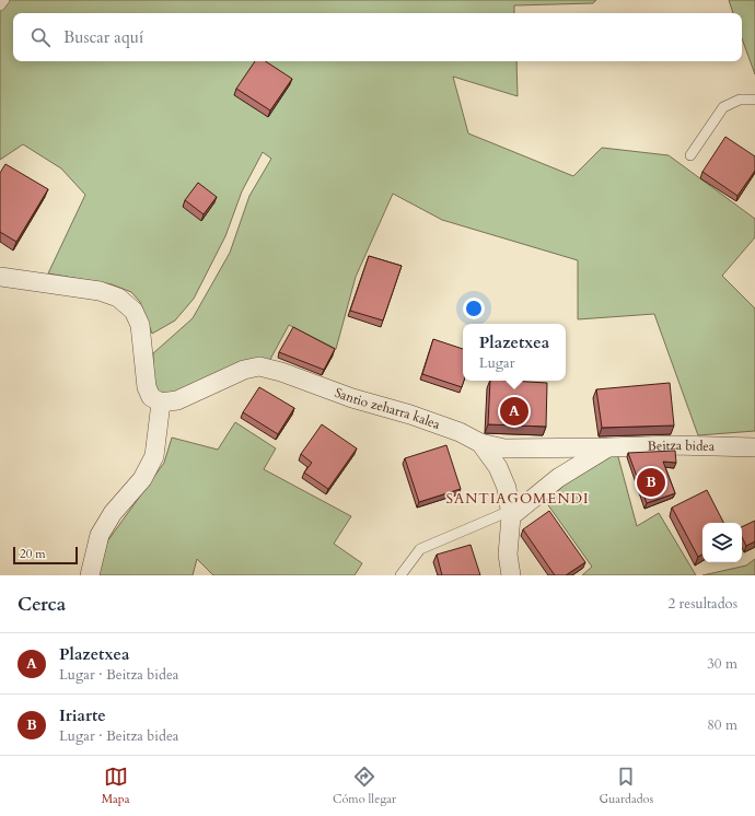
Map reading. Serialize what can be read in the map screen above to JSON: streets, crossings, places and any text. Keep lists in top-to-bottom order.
{
  "streets": {
    "street": ["Santio zeharra kalea", "Beitza bidea"]
  },
  "crossings": [
    ["Santio zeharra kalea", "Beitza bidea"]
  ],
  "districts": ["SANTIAGOMENDI"],
  "scale_bar": "20 m",
  "page": {
    "search": "Buscar aquí",
    "popup": ["Plazetxea", "Lugar"],
    "pins": ["A", "B"],
    "scale": "20 m",
    "heading": ["Cerca", "2 resultados"],
    "list": [
      {
        "mark": "A",
        "name": "Plazetxea",
        "note": "Lugar · Beitza bidea",
        "value": "30 m"
      },
      {
        "mark": "B",
        "name": "Iriarte",
        "note": "Lugar · Beitza bidea",
        "value": "80 m"
      }
    ],
    "nav": ["Mapa", "Cómo llegar", "Guardados"]
  }
}
